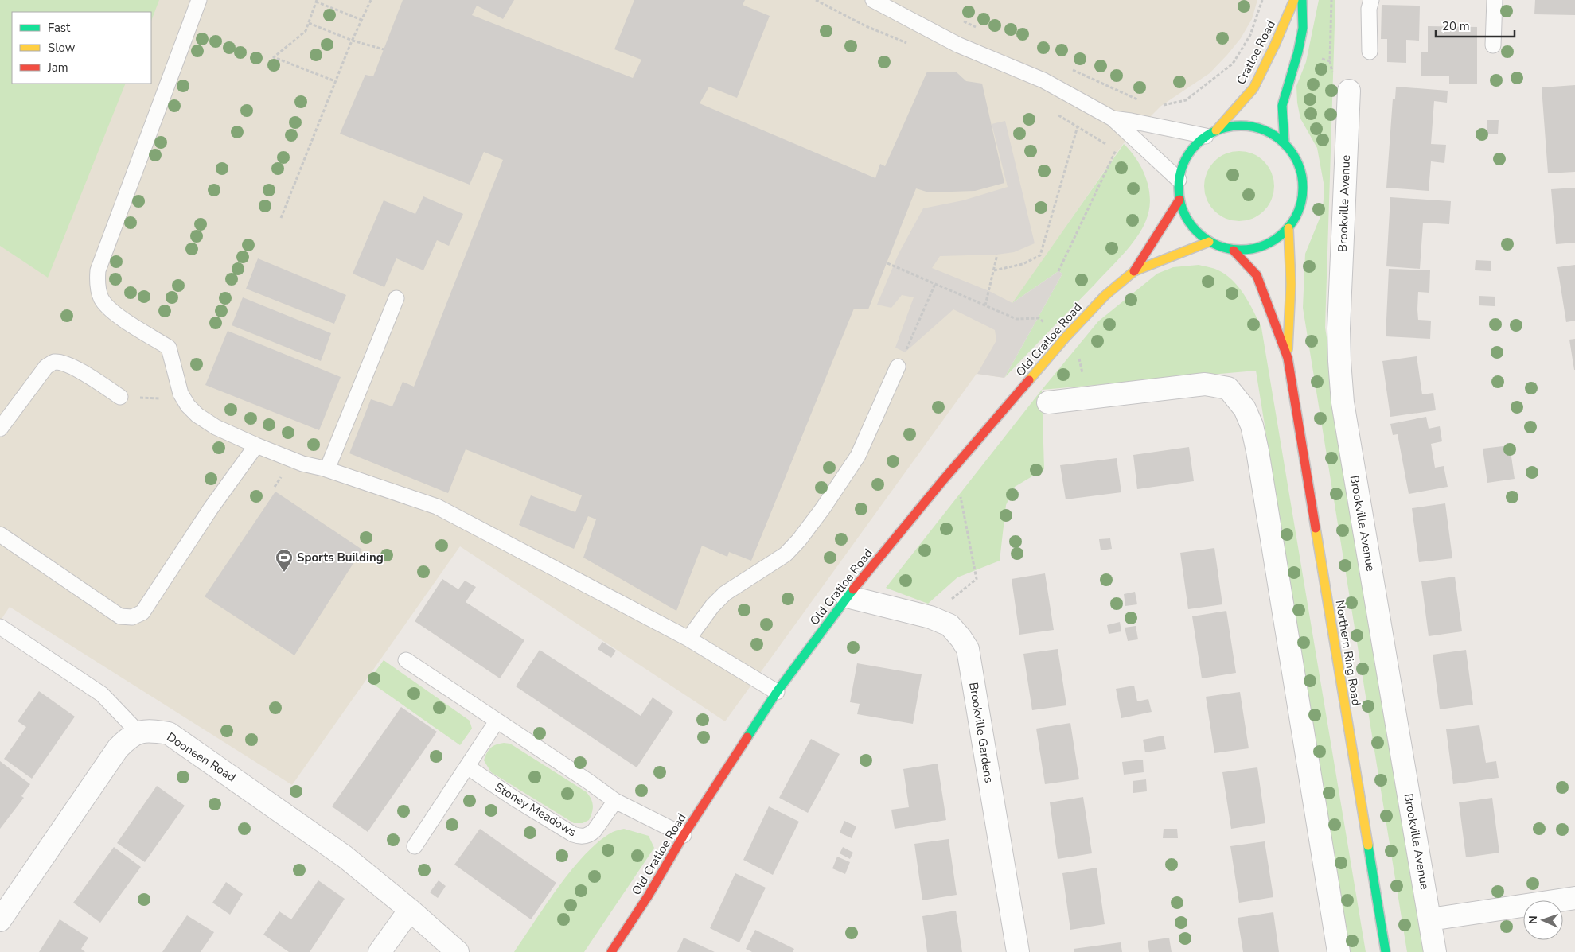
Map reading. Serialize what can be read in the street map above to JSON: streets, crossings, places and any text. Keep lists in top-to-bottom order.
{
  "streets": {
    "main road": ["Cratloe Road", "Old Cratloe Road", "Northern Ring Road"],
    "street": ["Brookville Avenue", "Brookville Gardens", "Dooneen Road"],
    "lane": ["Stoney Meadows"]
  },
  "crossings": [
    ["Cratloe Road", "Old Cratloe Road"],
    ["Old Cratloe Road", "Brookville Gardens"]
  ],
  "places": {
    "sports": ["Sports Building"]
  },
  "legend": ["Fast", "Slow", "Jam"],
  "scale_bar": "20 m",
  "north": "left"
}
